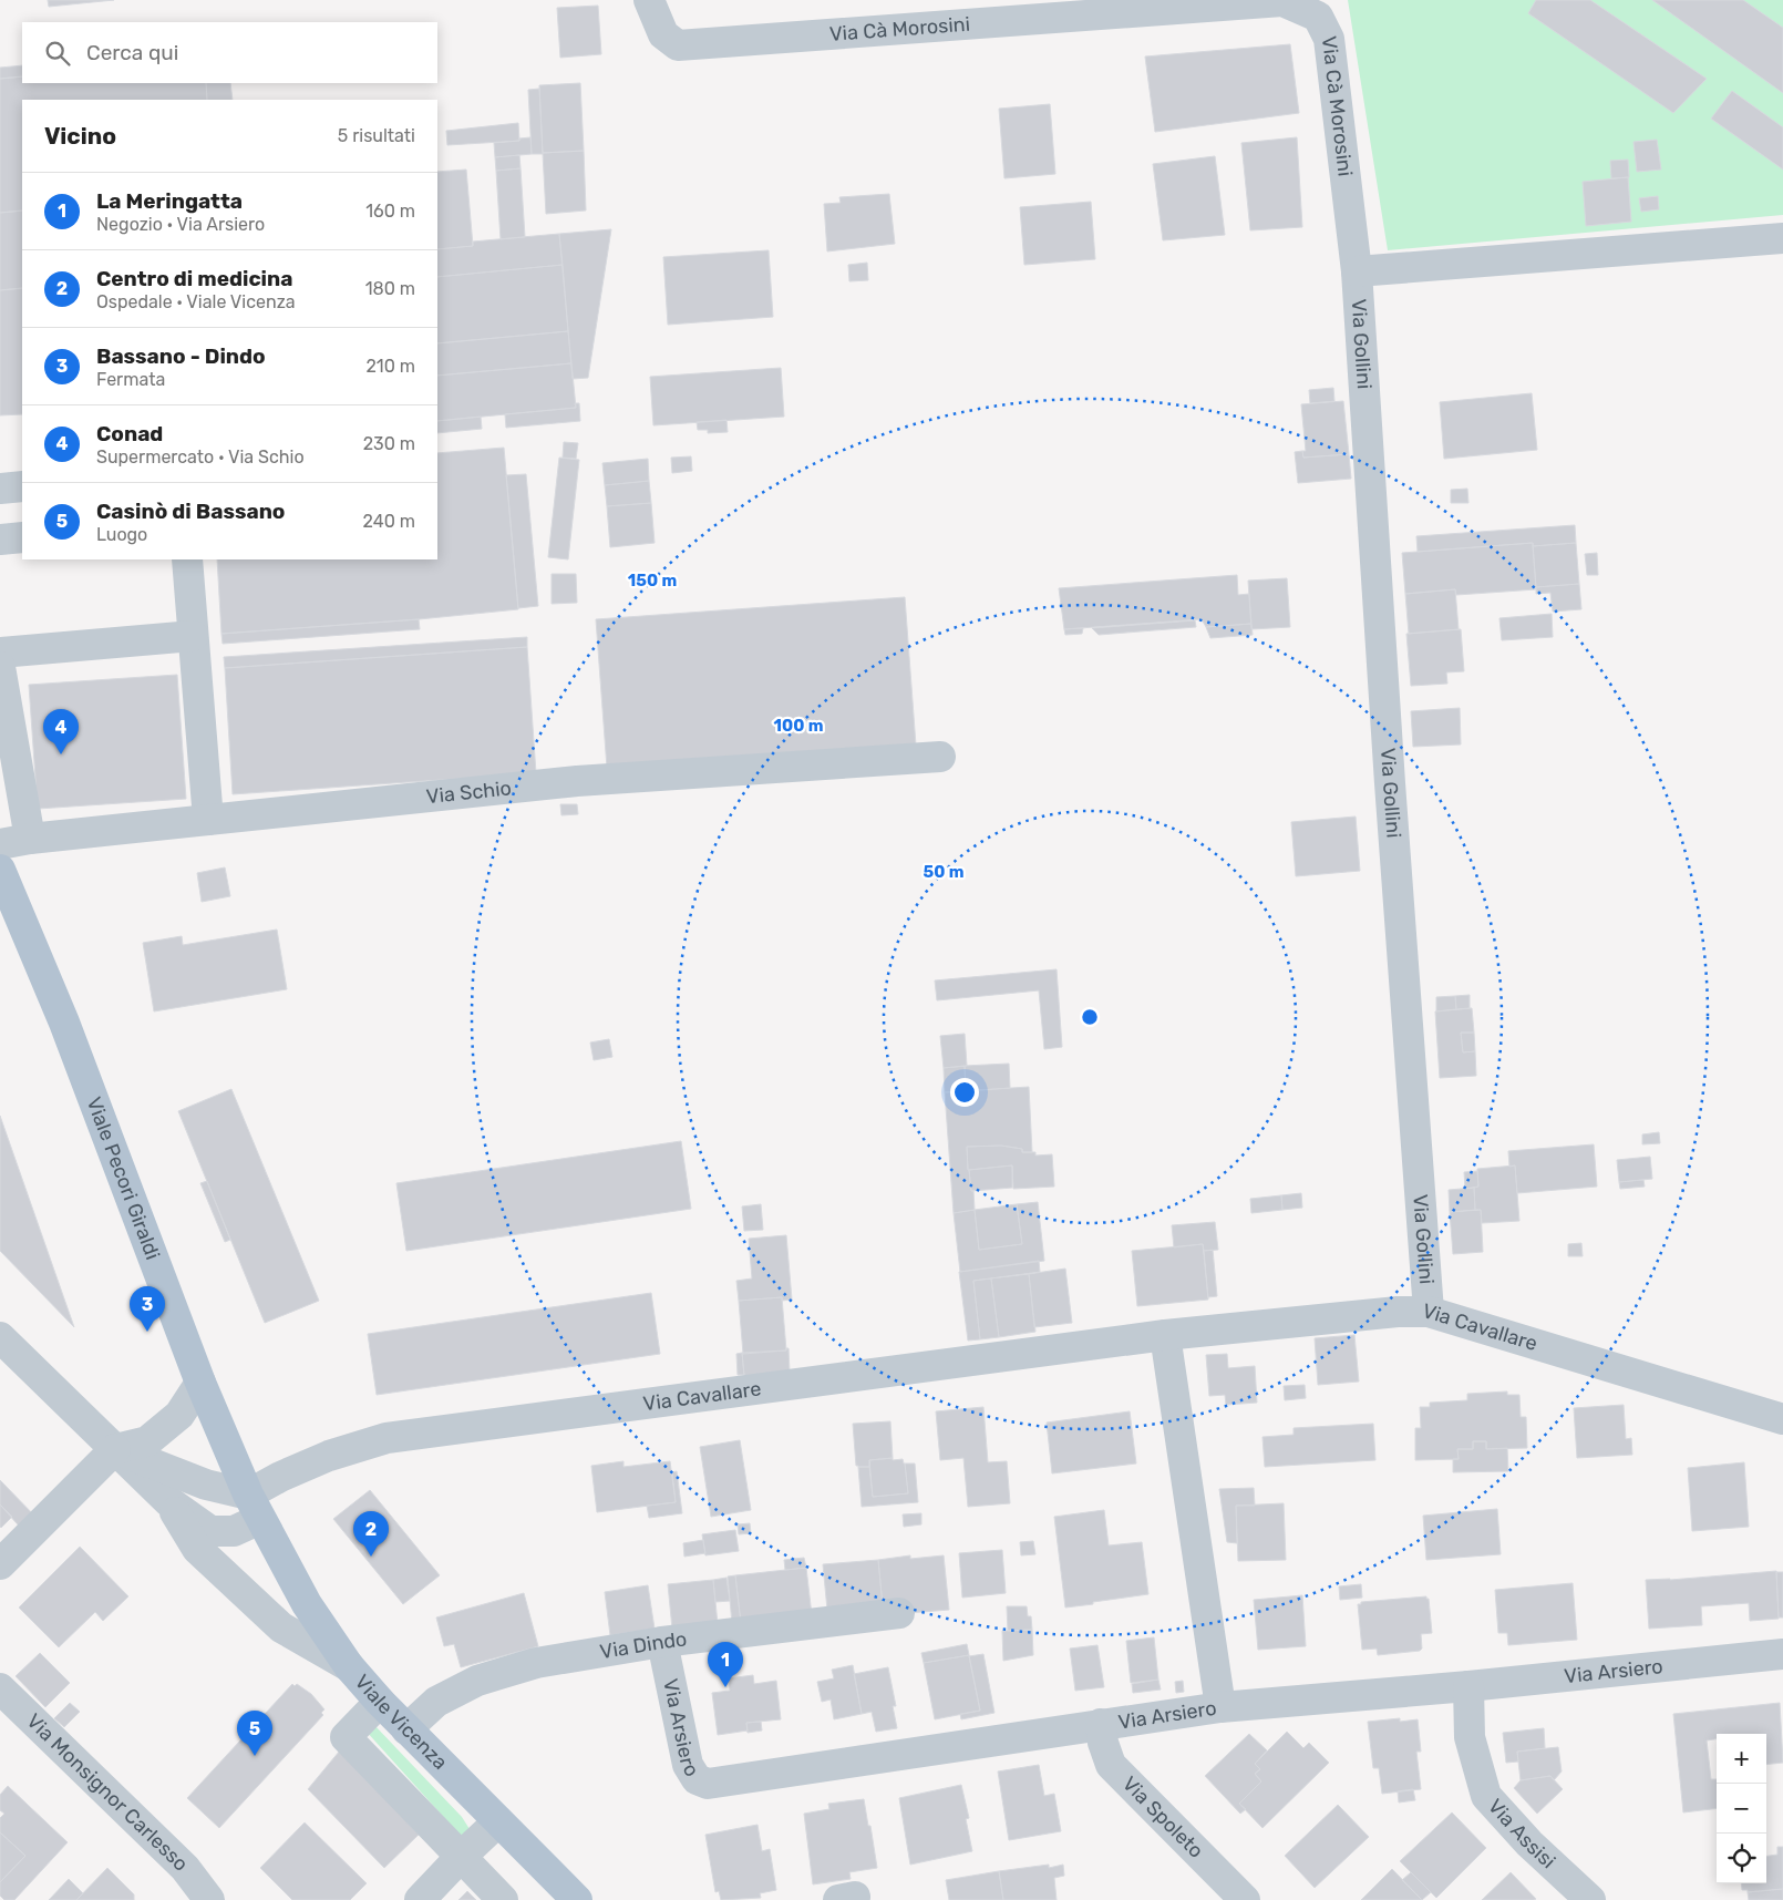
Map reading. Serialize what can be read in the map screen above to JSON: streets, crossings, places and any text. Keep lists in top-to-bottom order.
{
  "streets": {
    "main road": ["Viale Pecori Giraldi", "Viale Vicenza"],
    "street": [
      "Via Cà Morosini",
      "Via Gollini",
      "Via Schio",
      "Via Cavallare",
      "Via Dindo",
      "Via Arsiero",
      "Via Monsignor Carlesso",
      "Via Spoleto",
      "Via Assisi"
    ]
  },
  "crossings": [
    ["Via Cà Morosini", "Via Gollini"],
    ["Via Gollini", "Via Cavallare"],
    ["Viale Pecori Giraldi", "Via Cavallare"],
    ["Viale Pecori Giraldi", "Viale Vicenza"],
    ["Via Cavallare", "Viale Vicenza"],
    ["Via Dindo", "Via Arsiero"],
    ["Via Dindo", "Viale Vicenza"],
    ["Via Arsiero", "Via Spoleto"],
    ["Via Arsiero", "Via Assisi"]
  ],
  "page": {
    "search": "Cerca qui",
    "heading": ["Vicino", "5 risultati"],
    "list": [
      {
        "mark": "1",
        "name": "La Meringatta",
        "note": "Negozio · Via Arsiero",
        "value": "160 m"
      },
      {
        "mark": "2",
        "name": "Centro di medicina",
        "note": "Ospedale · Viale Vicenza",
        "value": "180 m"
      },
      {
        "mark": "3",
        "name": "Bassano - Dindo",
        "note": "Fermata",
        "value": "210 m"
      },
      {
        "mark": "4",
        "name": "Conad",
        "note": "Supermercato · Via Schio",
        "value": "230 m"
      },
      {
        "mark": "5",
        "name": "Casinò di Bassano",
        "note": "Luogo",
        "value": "240 m"
      }
    ],
    "pins": [
      "4",
      "3",
      "2",
      "1",
      "5"
    ],
    "map_buttons": ["+", "−"]
  },
  "rings": ["150 m", "100 m", "50 m"]
}
